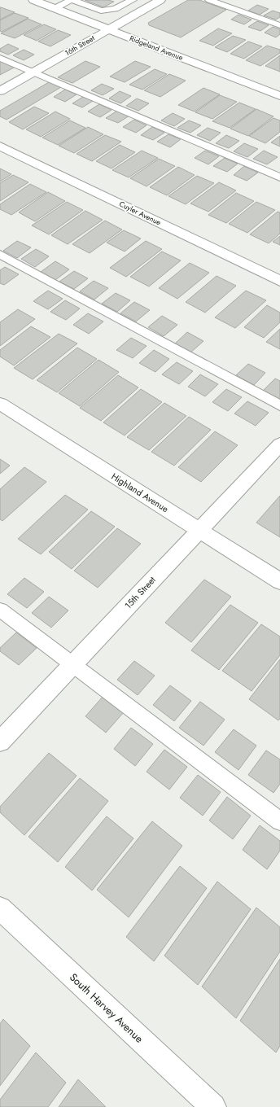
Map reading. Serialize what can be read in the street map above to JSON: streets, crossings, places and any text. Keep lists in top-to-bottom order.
{
  "streets": {
    "street": [
      "16th Street",
      "Ridgeland Avenue",
      "Cuyler Avenue",
      "Highland Avenue",
      "15th Street",
      "South Harvey Avenue"
    ]
  },
  "crossings": [
    ["16th Street", "Ridgeland Avenue"],
    ["Highland Avenue", "15th Street"]
  ]
}
